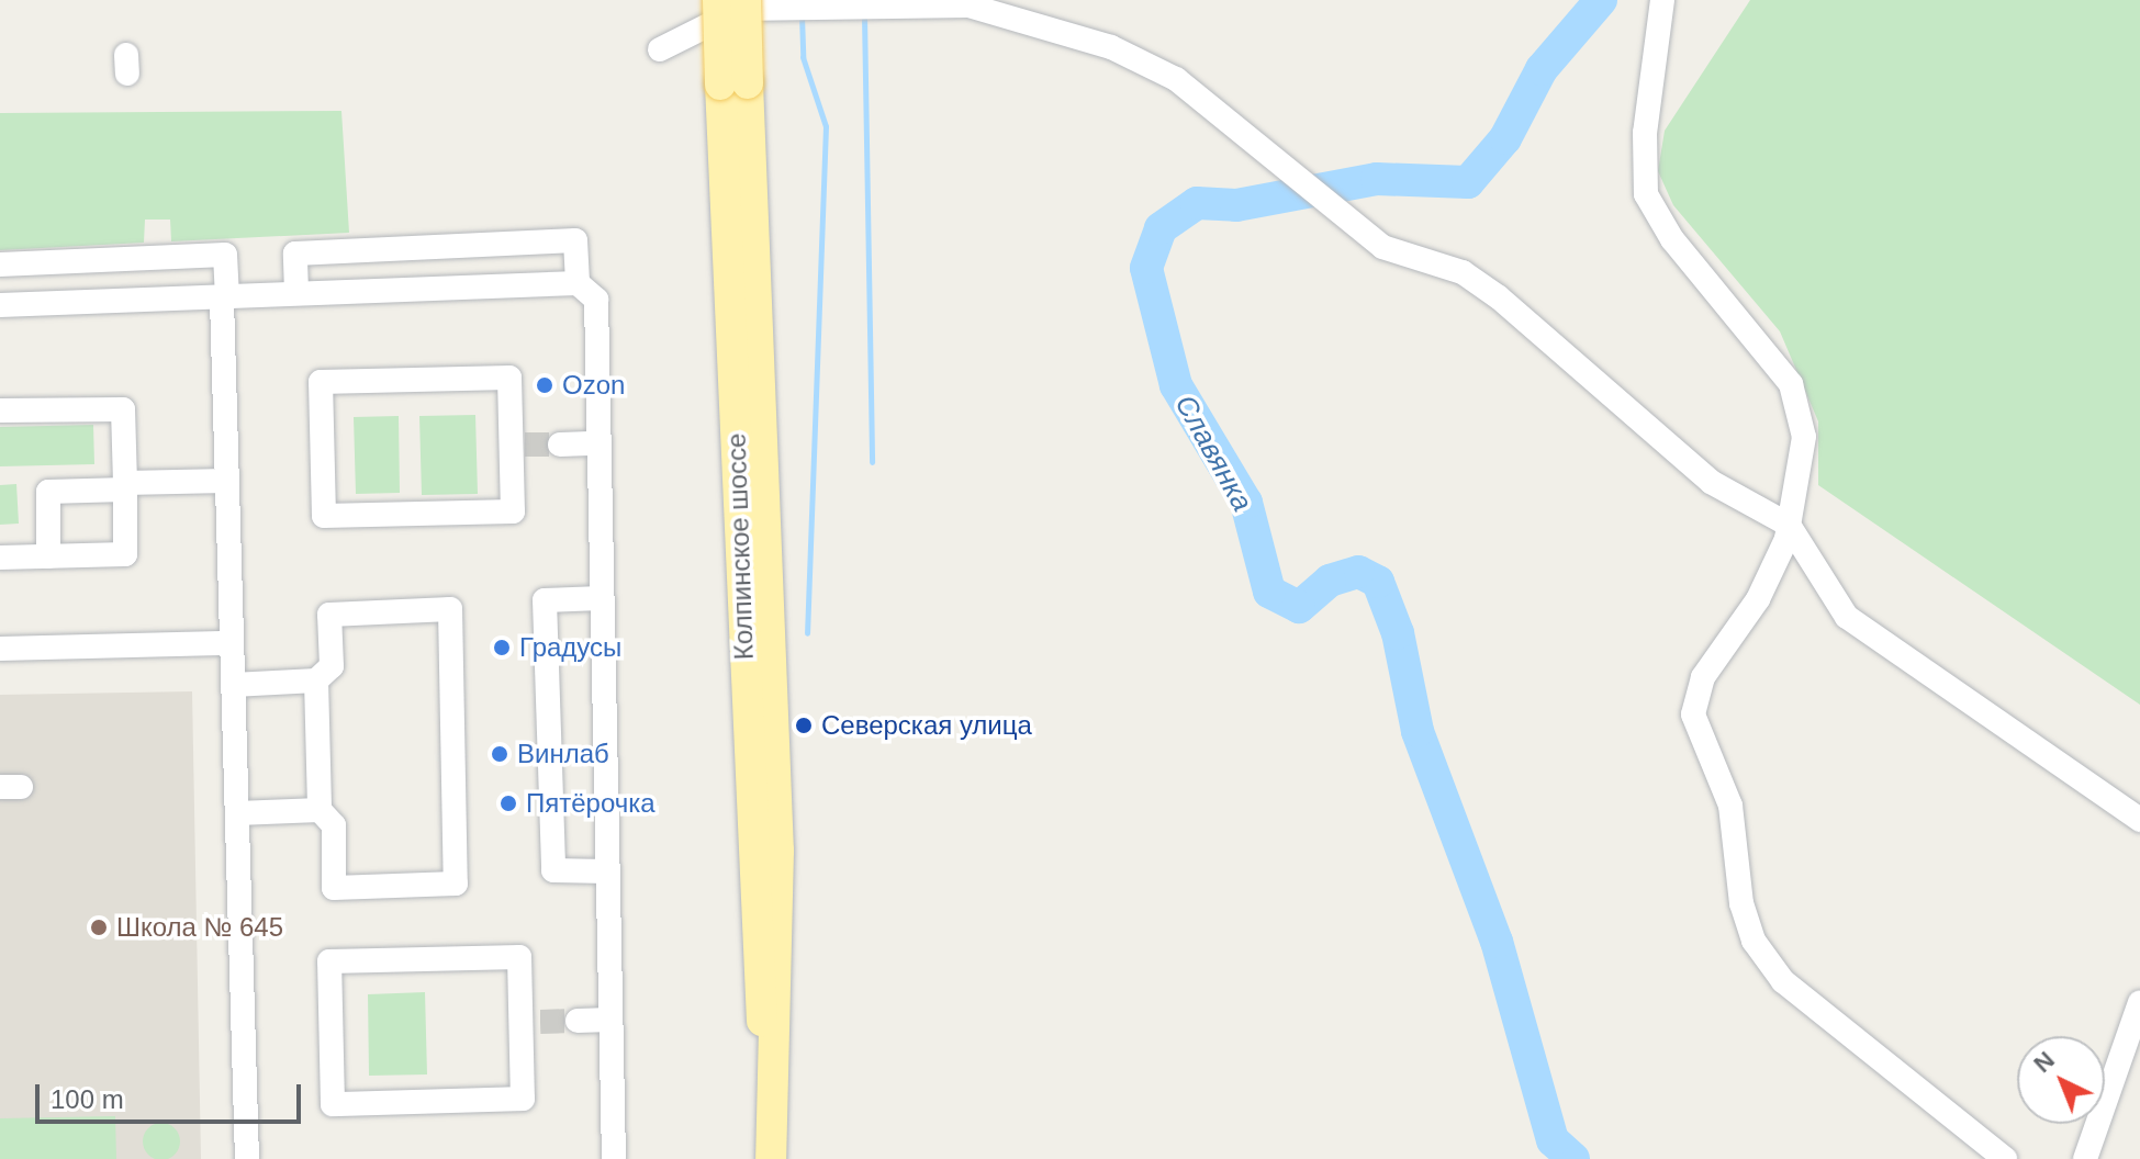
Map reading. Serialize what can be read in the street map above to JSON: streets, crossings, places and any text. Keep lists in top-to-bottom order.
{
  "streets": {
    "main road": ["Колпинское шоссе"]
  },
  "water": ["Славянка"],
  "places": [
    "Ozon",
    "Градусы",
    "Северская улица",
    "Винлаб",
    "Пятёрочка",
    "Школа № 645"
  ],
  "scale_bar": "100 m",
  "north": "top left"
}
